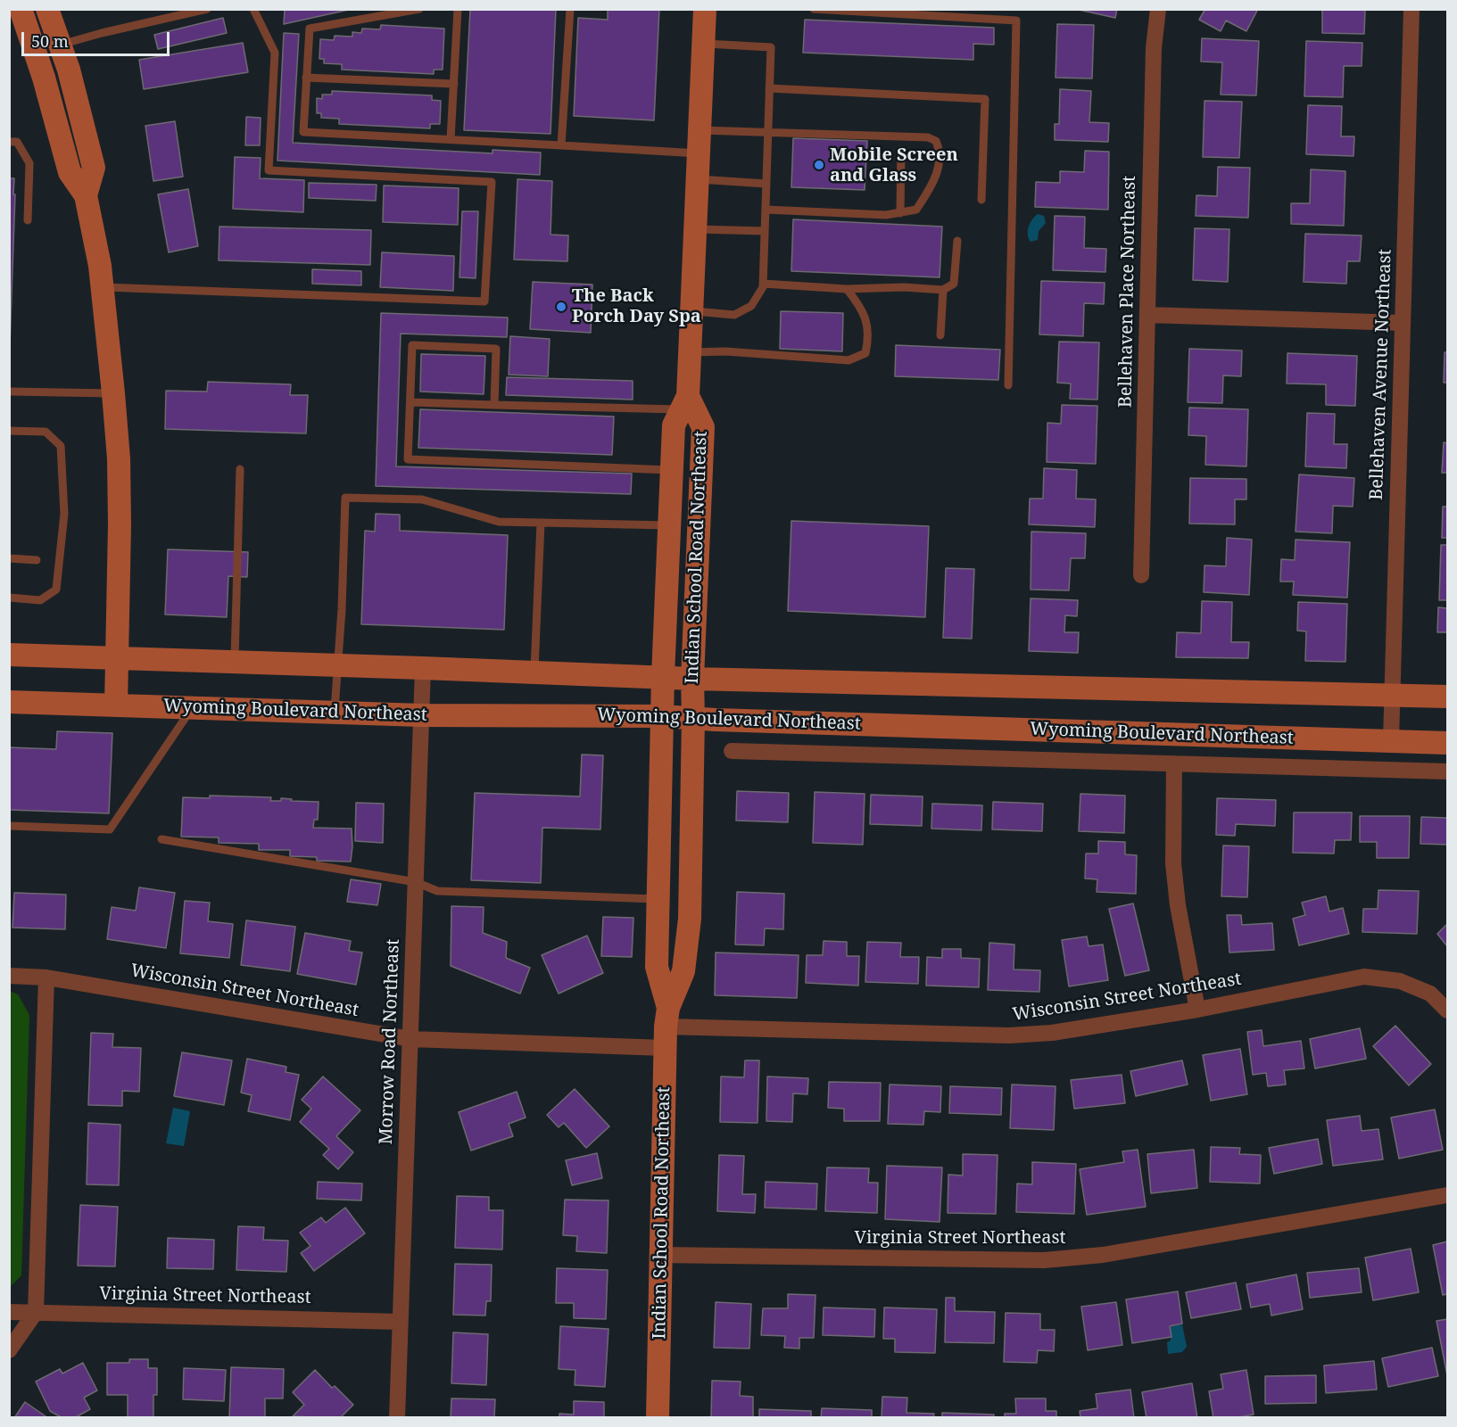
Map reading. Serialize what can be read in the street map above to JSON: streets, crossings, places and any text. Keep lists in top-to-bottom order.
{
  "streets": {
    "street": [
      "Bellehaven Place Northeast",
      "Bellehaven Avenue Northeast",
      "Indian School Road Northeast",
      "Wyoming Boulevard Northeast",
      "Wisconsin Street Northeast",
      "Morrow Road Northeast",
      "Virginia Street Northeast"
    ]
  },
  "crossings": [
    ["Bellehaven Avenue Northeast", "Wyoming Boulevard Northeast"],
    ["Indian School Road Northeast", "Wyoming Boulevard Northeast"],
    ["Indian School Road Northeast", "Wisconsin Street Northeast"],
    ["Indian School Road Northeast", "Virginia Street Northeast"],
    ["Wyoming Boulevard Northeast", "Morrow Road Northeast"],
    ["Wisconsin Street Northeast", "Morrow Road Northeast"],
    ["Morrow Road Northeast", "Virginia Street Northeast"]
  ],
  "places": ["Mobile Screen and Glass", "The Back Porch Day Spa"],
  "scale_bar": "50 m"
}
